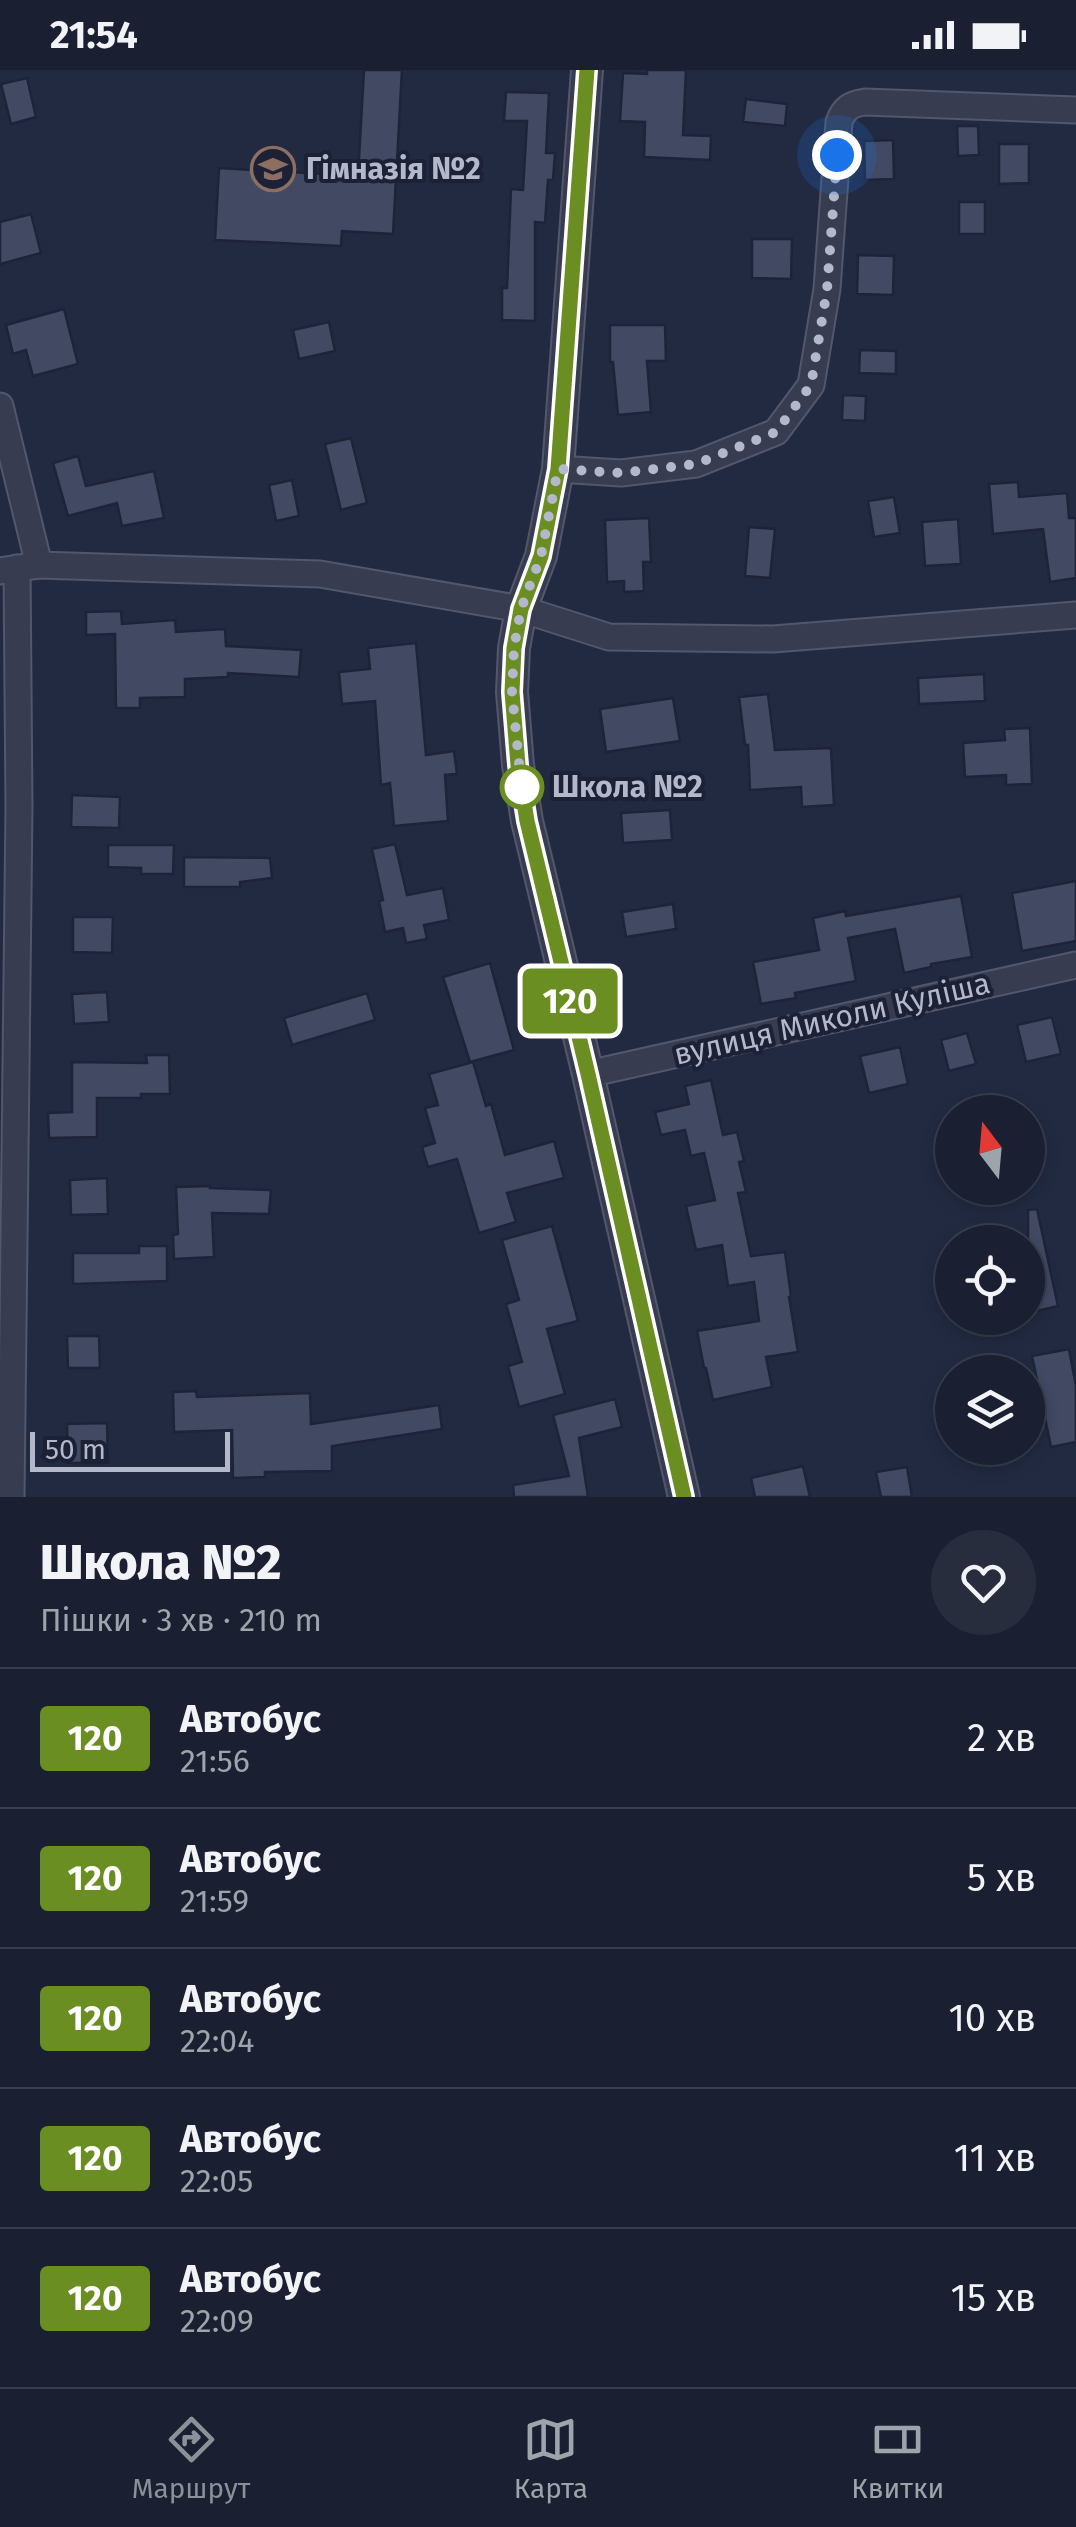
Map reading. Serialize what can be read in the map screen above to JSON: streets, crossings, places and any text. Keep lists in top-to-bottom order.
{
  "streets": {
    "street": ["вулиця Миколи Куліша"]
  },
  "places": {
    "school or university": ["Гімназія №2"],
    "other": ["Школа №2"]
  },
  "lines": ["bus line 120"],
  "scale_bar": "50 m",
  "north": "top",
  "page": {
    "status": "21:54",
    "on_map": "120",
    "scale": "50 m",
    "heading": ["Школа №2", "Пішки · 3 хв · 210 m"],
    "list": [
      {
        "mark": "120",
        "name": "Автобус",
        "note": "21:56",
        "value": "2 хв"
      },
      {
        "mark": "120",
        "name": "Автобус",
        "note": "21:59",
        "value": "5 хв"
      },
      {
        "mark": "120",
        "name": "Автобус",
        "note": "22:04",
        "value": "10 хв"
      },
      {
        "mark": "120",
        "name": "Автобус",
        "note": "22:05",
        "value": "11 хв"
      },
      {
        "mark": "120",
        "name": "Автобус",
        "note": "22:09",
        "value": "15 хв"
      }
    ],
    "tabs": ["Маршрут", "Карта", "Квитки"]
  }
}
